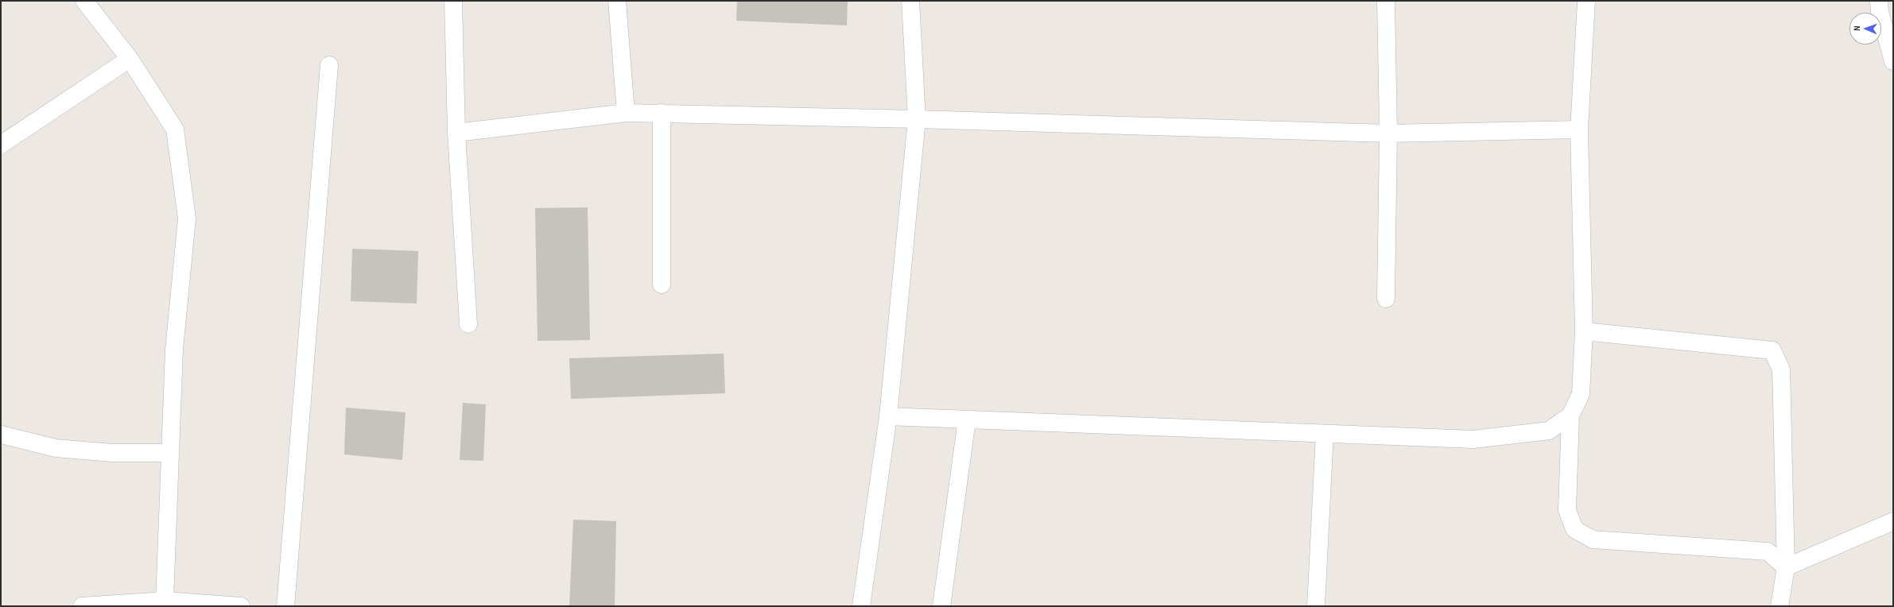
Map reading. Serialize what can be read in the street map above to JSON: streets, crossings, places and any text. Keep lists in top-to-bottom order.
{
  "north": "left"
}
